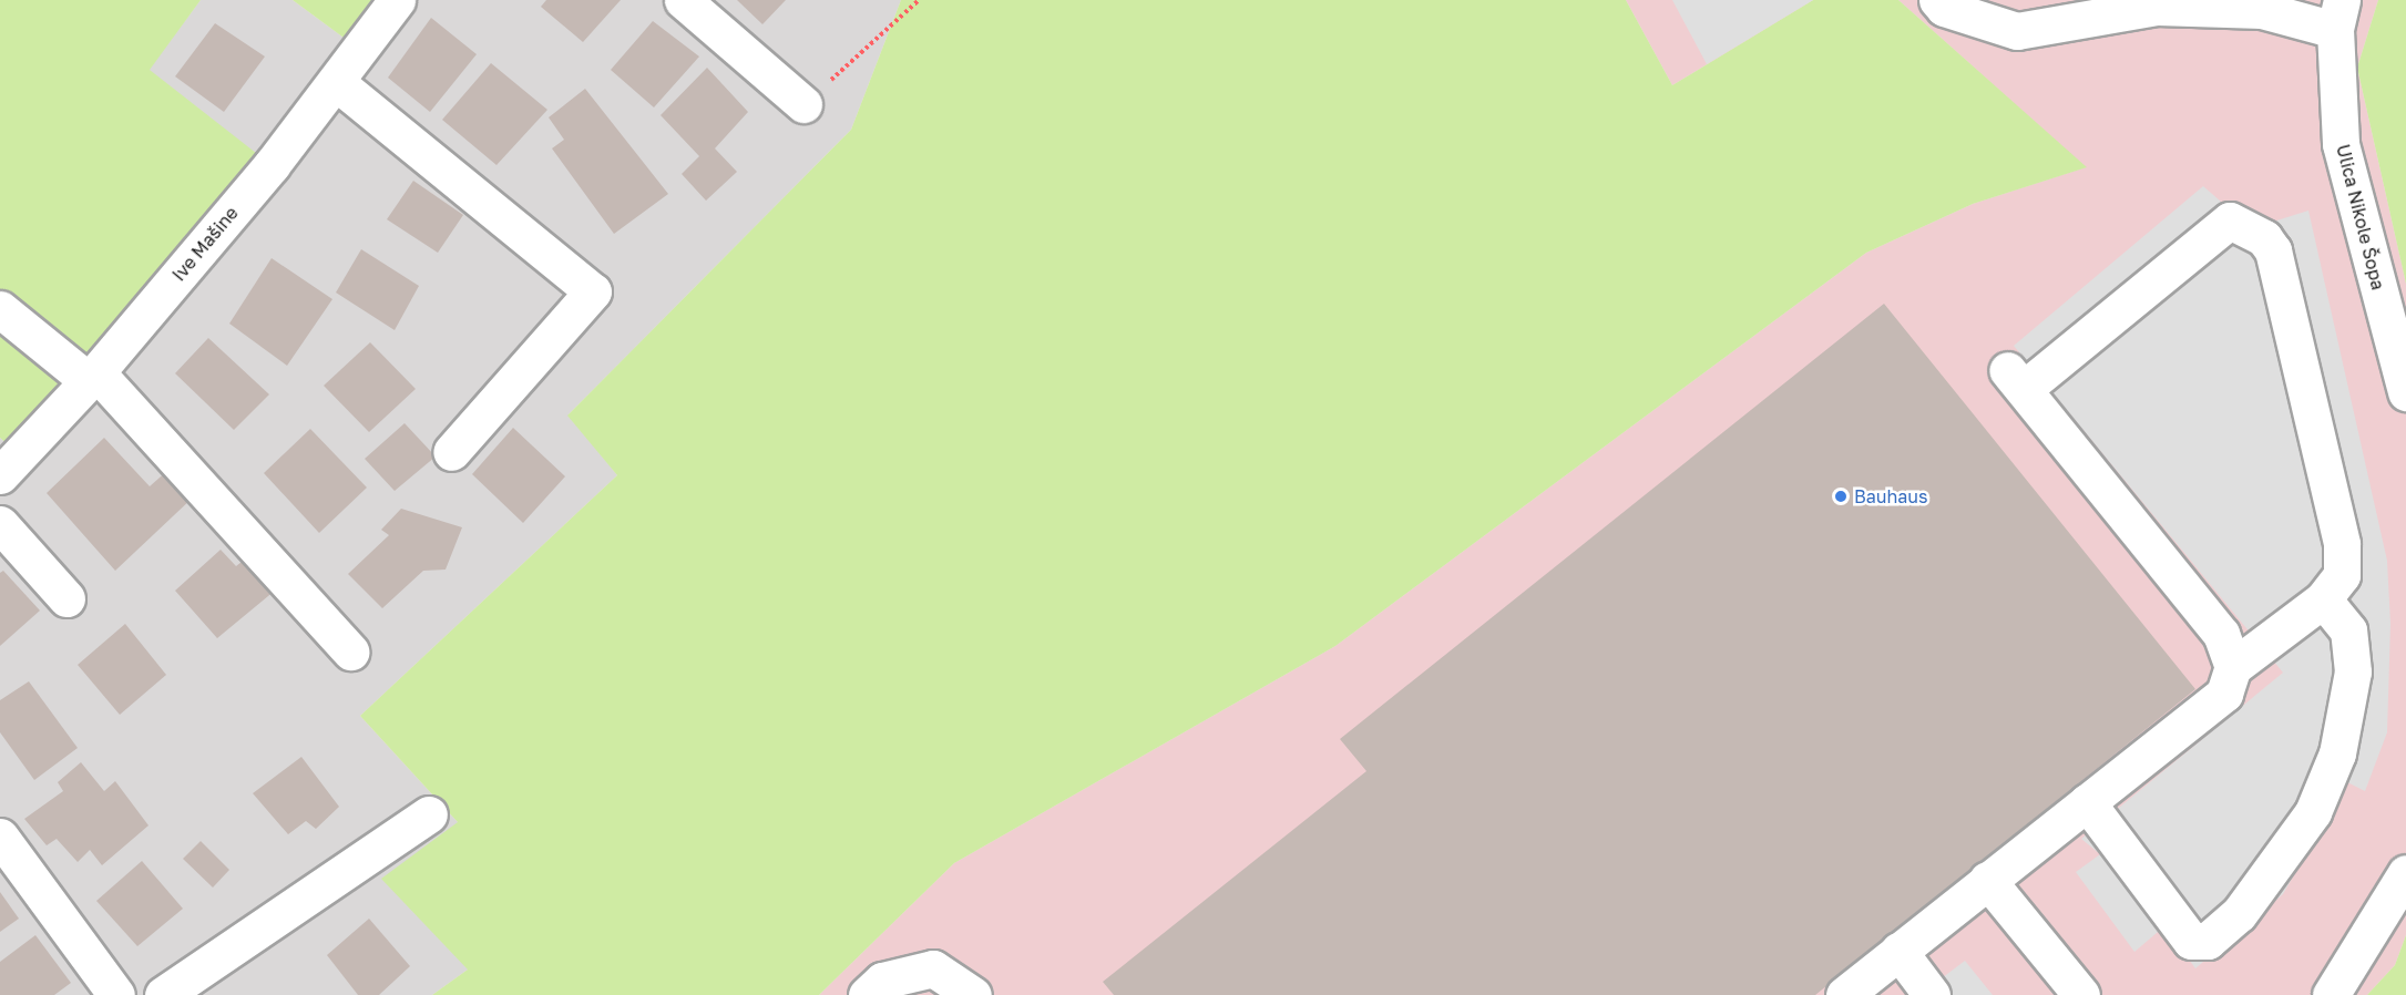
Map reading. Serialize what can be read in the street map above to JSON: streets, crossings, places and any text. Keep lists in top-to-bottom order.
{
  "streets": {
    "street": ["Ulica Nikole Šopa", "Ive Mašine"]
  },
  "places": ["Bauhaus"]
}
